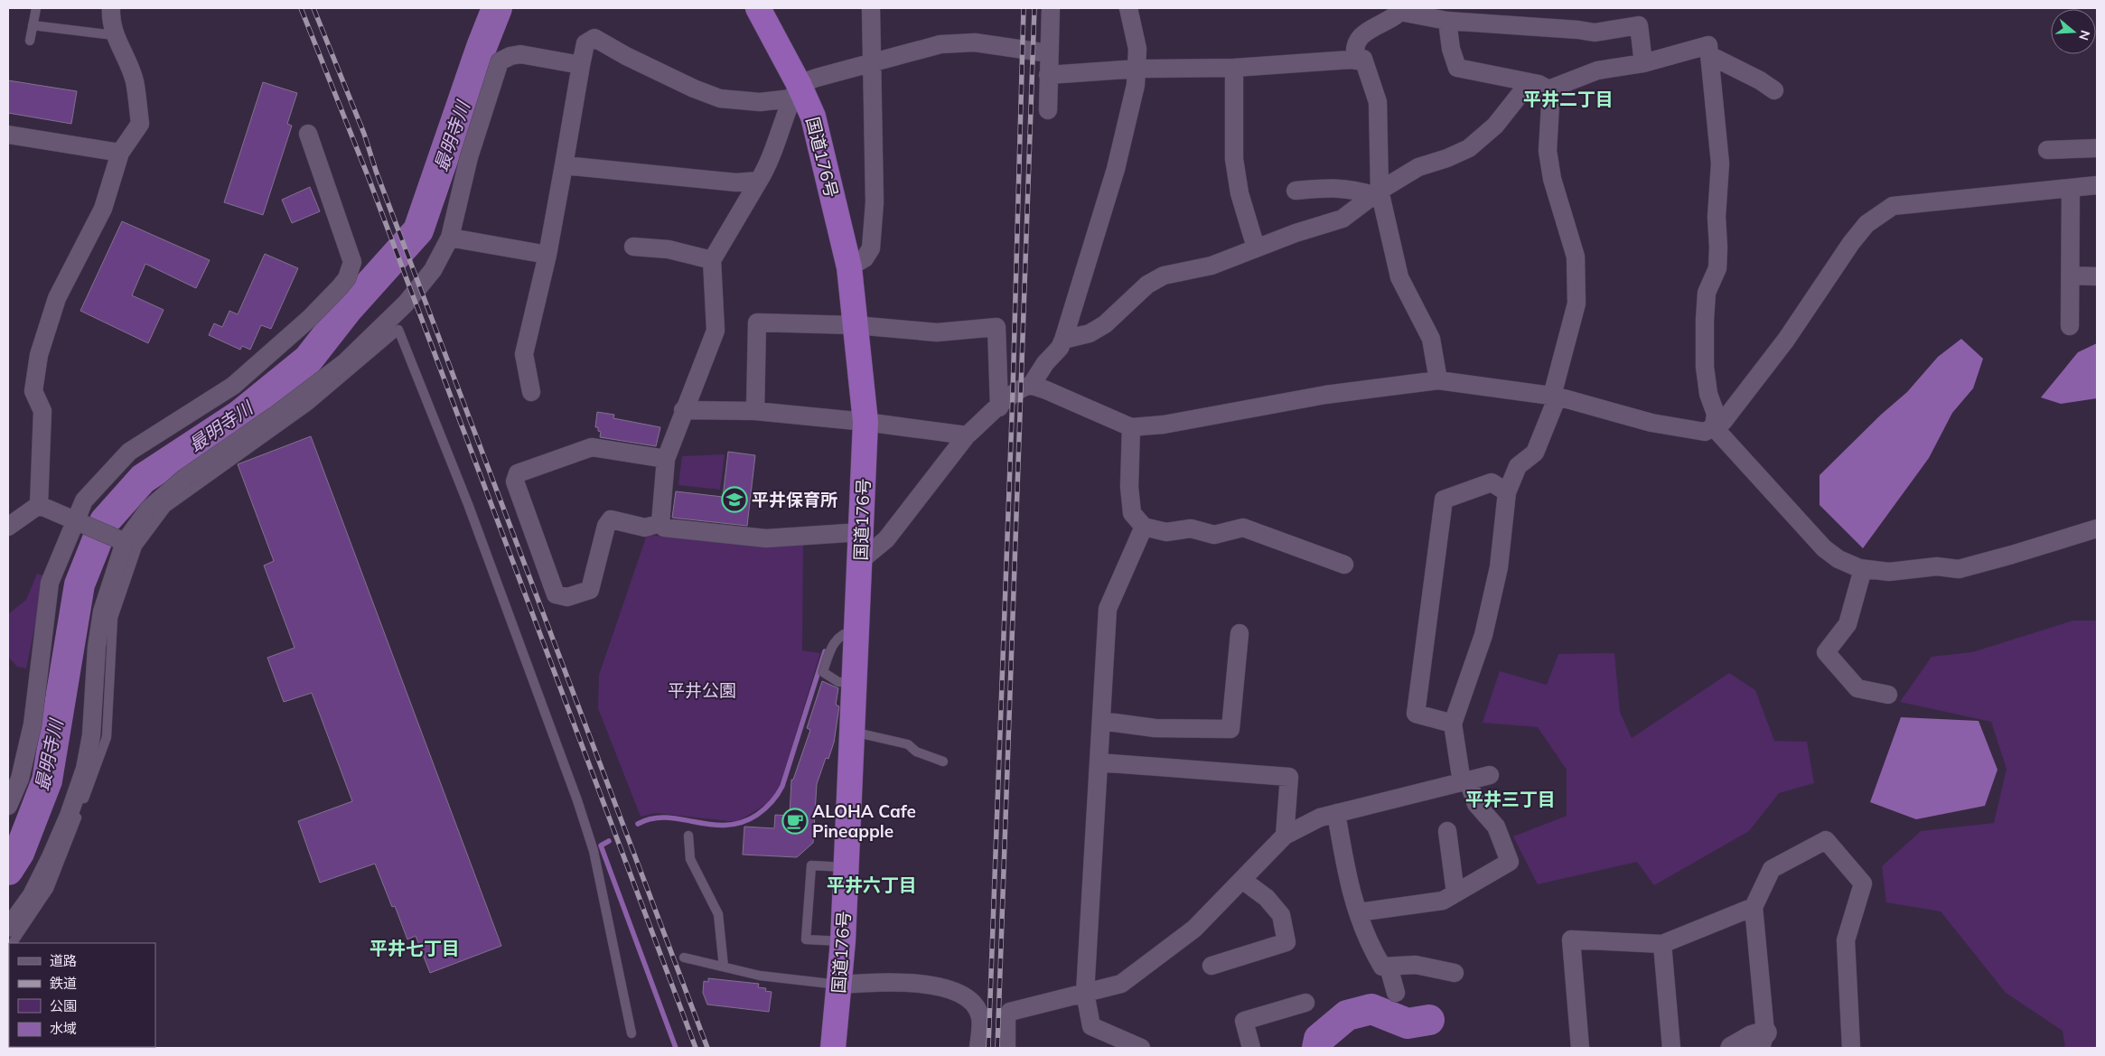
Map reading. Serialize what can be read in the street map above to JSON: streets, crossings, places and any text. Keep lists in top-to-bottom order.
{
  "streets": {
    "highway": ["国道176号"]
  },
  "districts": [
    "平井二丁目",
    "平井三丁目",
    "平井六丁目",
    "平井七丁目"
  ],
  "water": ["最明寺川"],
  "parks": ["平井公園"],
  "places": {
    "school or university": ["平井保育所"],
    "cafe": ["ALOHA Cafe Pineapple"]
  },
  "legend": [
    "道路",
    "鉄道",
    "公園",
    "水域"
  ],
  "north": "right"
}
